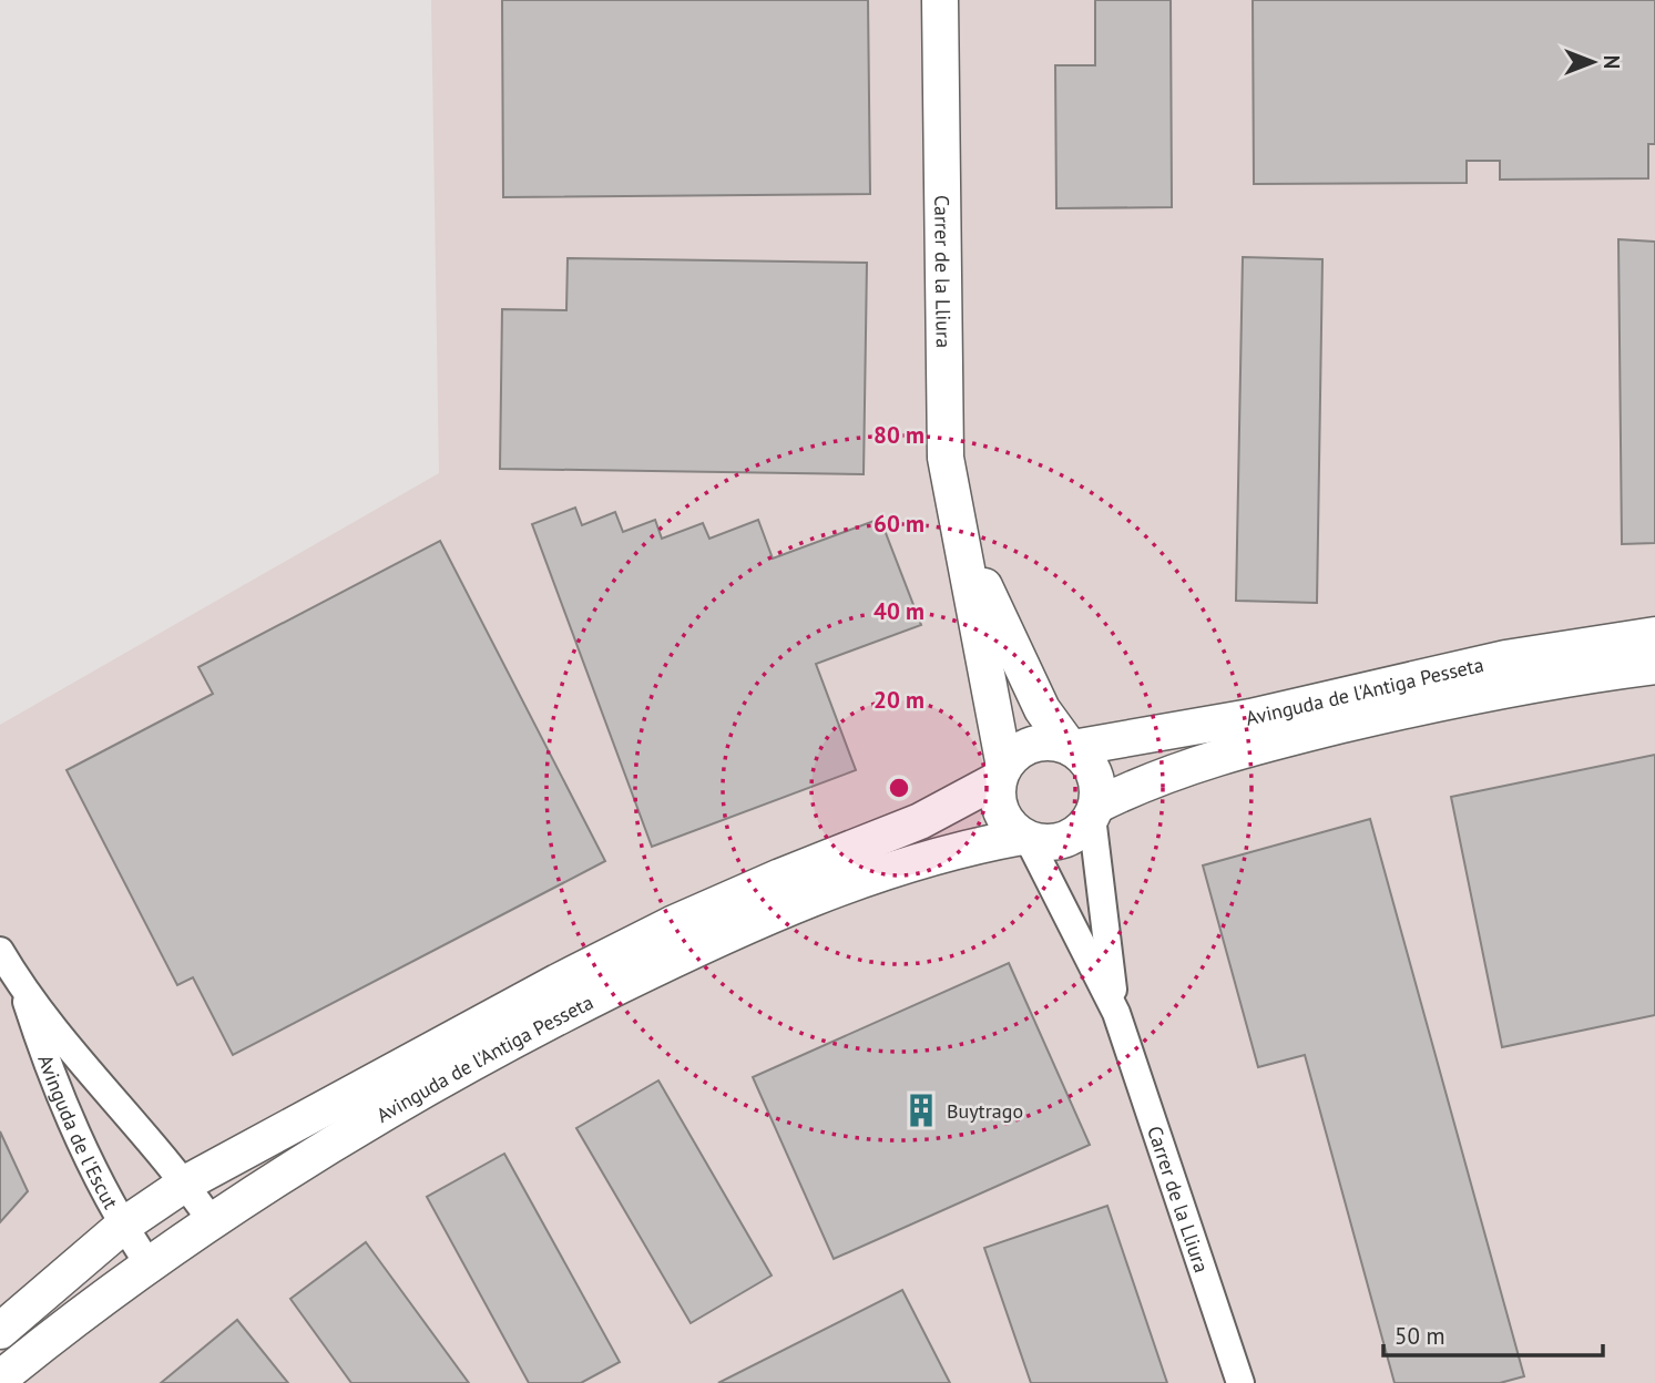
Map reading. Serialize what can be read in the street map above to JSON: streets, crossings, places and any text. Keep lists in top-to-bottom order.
{
  "streets": {
    "street": ["Carrer de la Lliura", "Avinguda de l'Antiga Pesseta", "Avinguda de l'Escut"]
  },
  "crossings": [
    ["Carrer de la Lliura", "Avinguda de l'Antiga Pesseta"],
    ["Avinguda de l'Antiga Pesseta", "Avinguda de l'Escut"]
  ],
  "places": {
    "building": ["Buytrago"]
  },
  "scale_bar": "50 m",
  "north": "right",
  "rings": [
    "80 m",
    "60 m",
    "40 m",
    "20 m"
  ]
}
